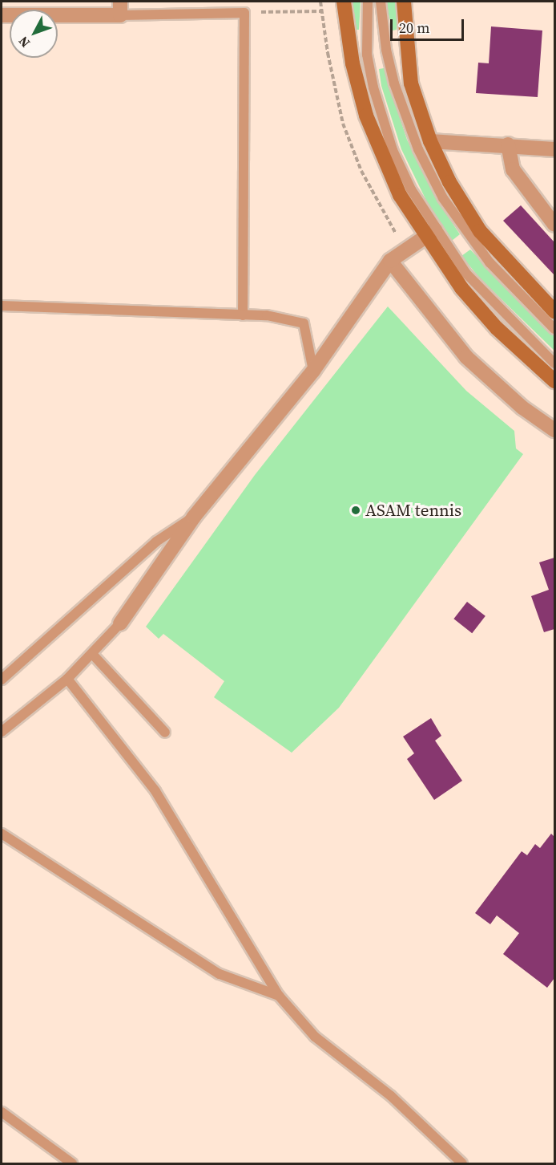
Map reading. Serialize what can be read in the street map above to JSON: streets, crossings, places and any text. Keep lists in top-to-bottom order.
{
  "places": ["ASAM tennis"],
  "scale_bar": "20 m",
  "north": "bottom left"
}
